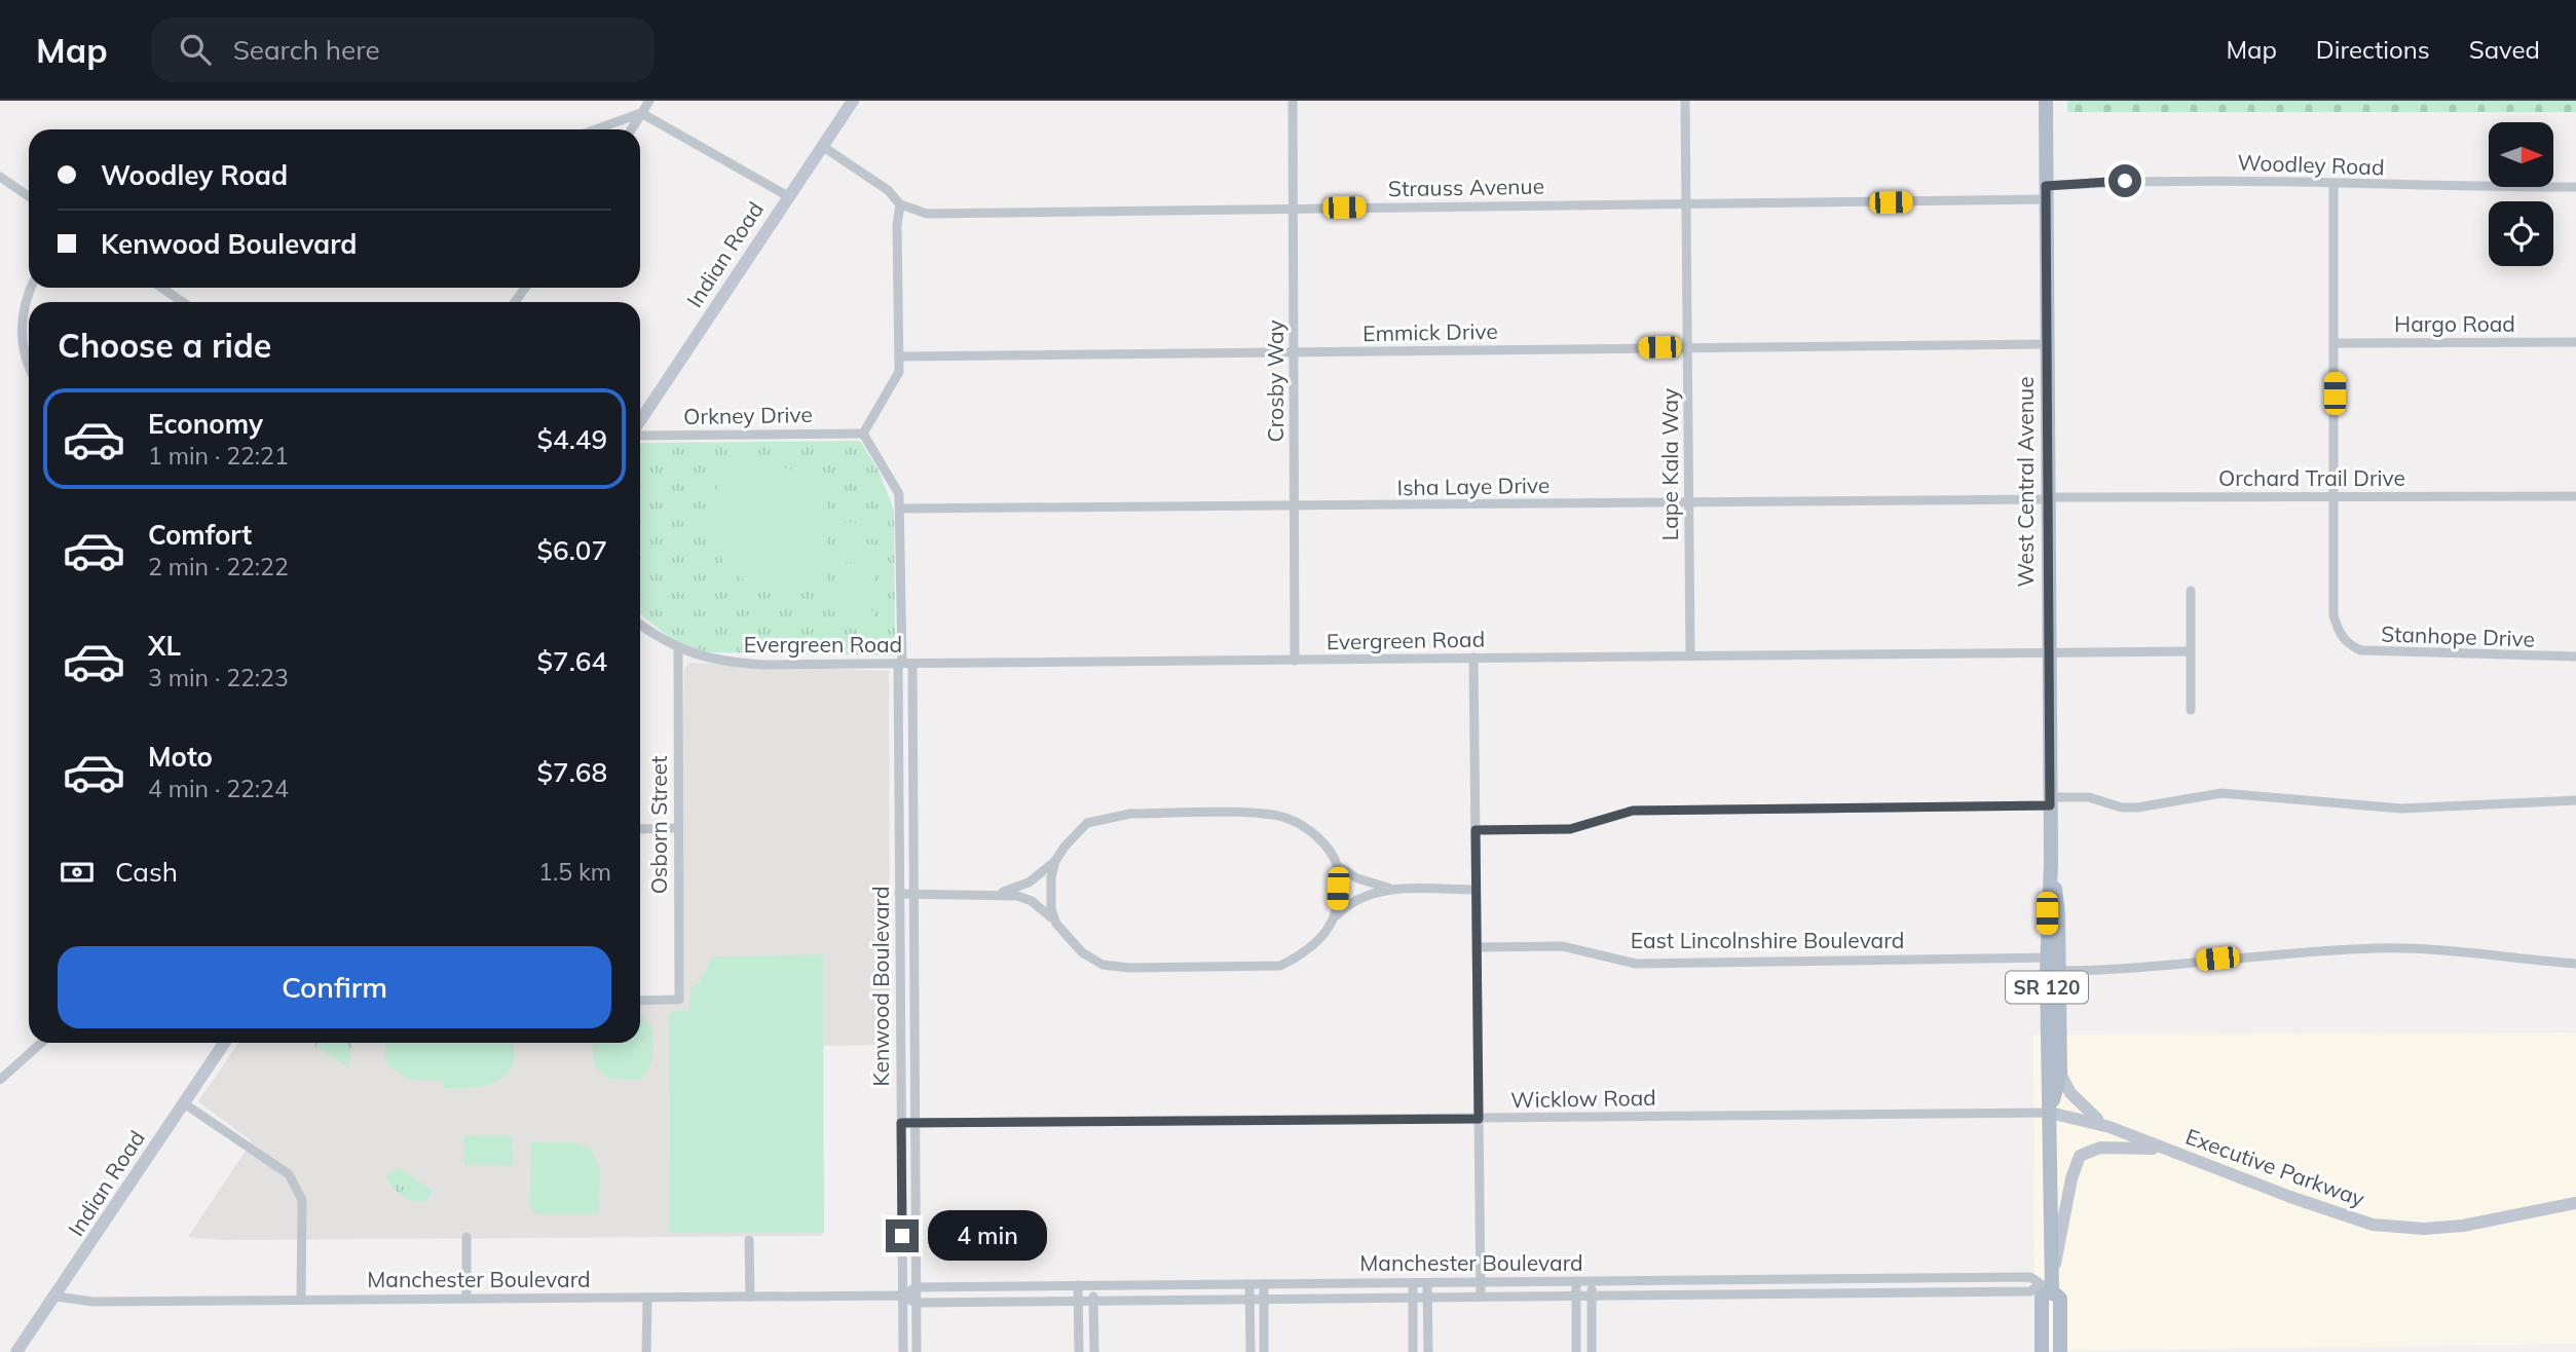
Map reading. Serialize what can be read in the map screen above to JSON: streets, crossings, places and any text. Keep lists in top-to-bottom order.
{
  "streets": {
    "main road": ["West Central Avenue", "SR 120"],
    "street": [
      "Woodley Road",
      "Strauss Avenue",
      "Indian Road",
      "Hargo Road",
      "Emmick Drive",
      "Crosby Way",
      "Orkney Drive",
      "Lape Kala Way",
      "Orchard Trail Drive",
      "Isha Laye Drive",
      "Stanhope Drive",
      "Evergreen Road",
      "Osborn Street",
      "East Lincolnshire Boulevard",
      "Kenwood Boulevard",
      "Wicklow Road",
      "Executive Parkway",
      "Manchester Boulevard"
    ]
  },
  "crossings": [
    ["Woodley Road", "Strauss Avenue"],
    ["Woodley Road", "West Central Avenue"],
    ["Strauss Avenue", "Indian Road"],
    ["Strauss Avenue", "Crosby Way"],
    ["Strauss Avenue", "Lape Kala Way"],
    ["Strauss Avenue", "West Central Avenue"],
    ["Indian Road", "Manchester Boulevard"],
    ["Emmick Drive", "Crosby Way"],
    ["Emmick Drive", "Lape Kala Way"],
    ["Emmick Drive", "West Central Avenue"],
    ["Crosby Way", "Isha Laye Drive"],
    ["Crosby Way", "Evergreen Road"],
    ["Lape Kala Way", "Isha Laye Drive"],
    ["Lape Kala Way", "Evergreen Road"],
    ["Orchard Trail Drive", "West Central Avenue"],
    ["Orchard Trail Drive", "Isha Laye Drive"],
    ["Orchard Trail Drive", "Stanhope Drive"],
    ["West Central Avenue", "Isha Laye Drive"],
    ["West Central Avenue", "Evergreen Road"],
    ["West Central Avenue", "East Lincolnshire Boulevard"],
    ["West Central Avenue", "Wicklow Road"],
    ["West Central Avenue", "Executive Parkway"],
    ["West Central Avenue", "Manchester Boulevard"],
    ["Evergreen Road", "Osborn Street"],
    ["Evergreen Road", "Kenwood Boulevard"],
    ["Kenwood Boulevard", "Wicklow Road"],
    ["Kenwood Boulevard", "Manchester Boulevard"],
    ["Wicklow Road", "Executive Parkway"]
  ],
  "north": "right",
  "page": {
    "header": "Map",
    "search": "Search here",
    "nav": ["Map", "Directions", "Saved"],
    "banner": ["Woodley Road", "Kenwood Boulevard"],
    "heading": "Choose a ride",
    "list": [
      {
        "name": "Economy",
        "note": "1 min · 22:21",
        "value": "$4.49"
      },
      {
        "name": "Comfort",
        "note": "2 min · 22:22",
        "value": "$6.07"
      },
      {
        "name": "XL",
        "note": "3 min · 22:23",
        "value": "$7.64"
      },
      {
        "name": "Moto",
        "note": "4 min · 22:24",
        "value": "$7.68"
      }
    ],
    "pay": ["Cash", "1.5 km"],
    "buttons": "Confirm",
    "bubble": "4 min"
  }
}
